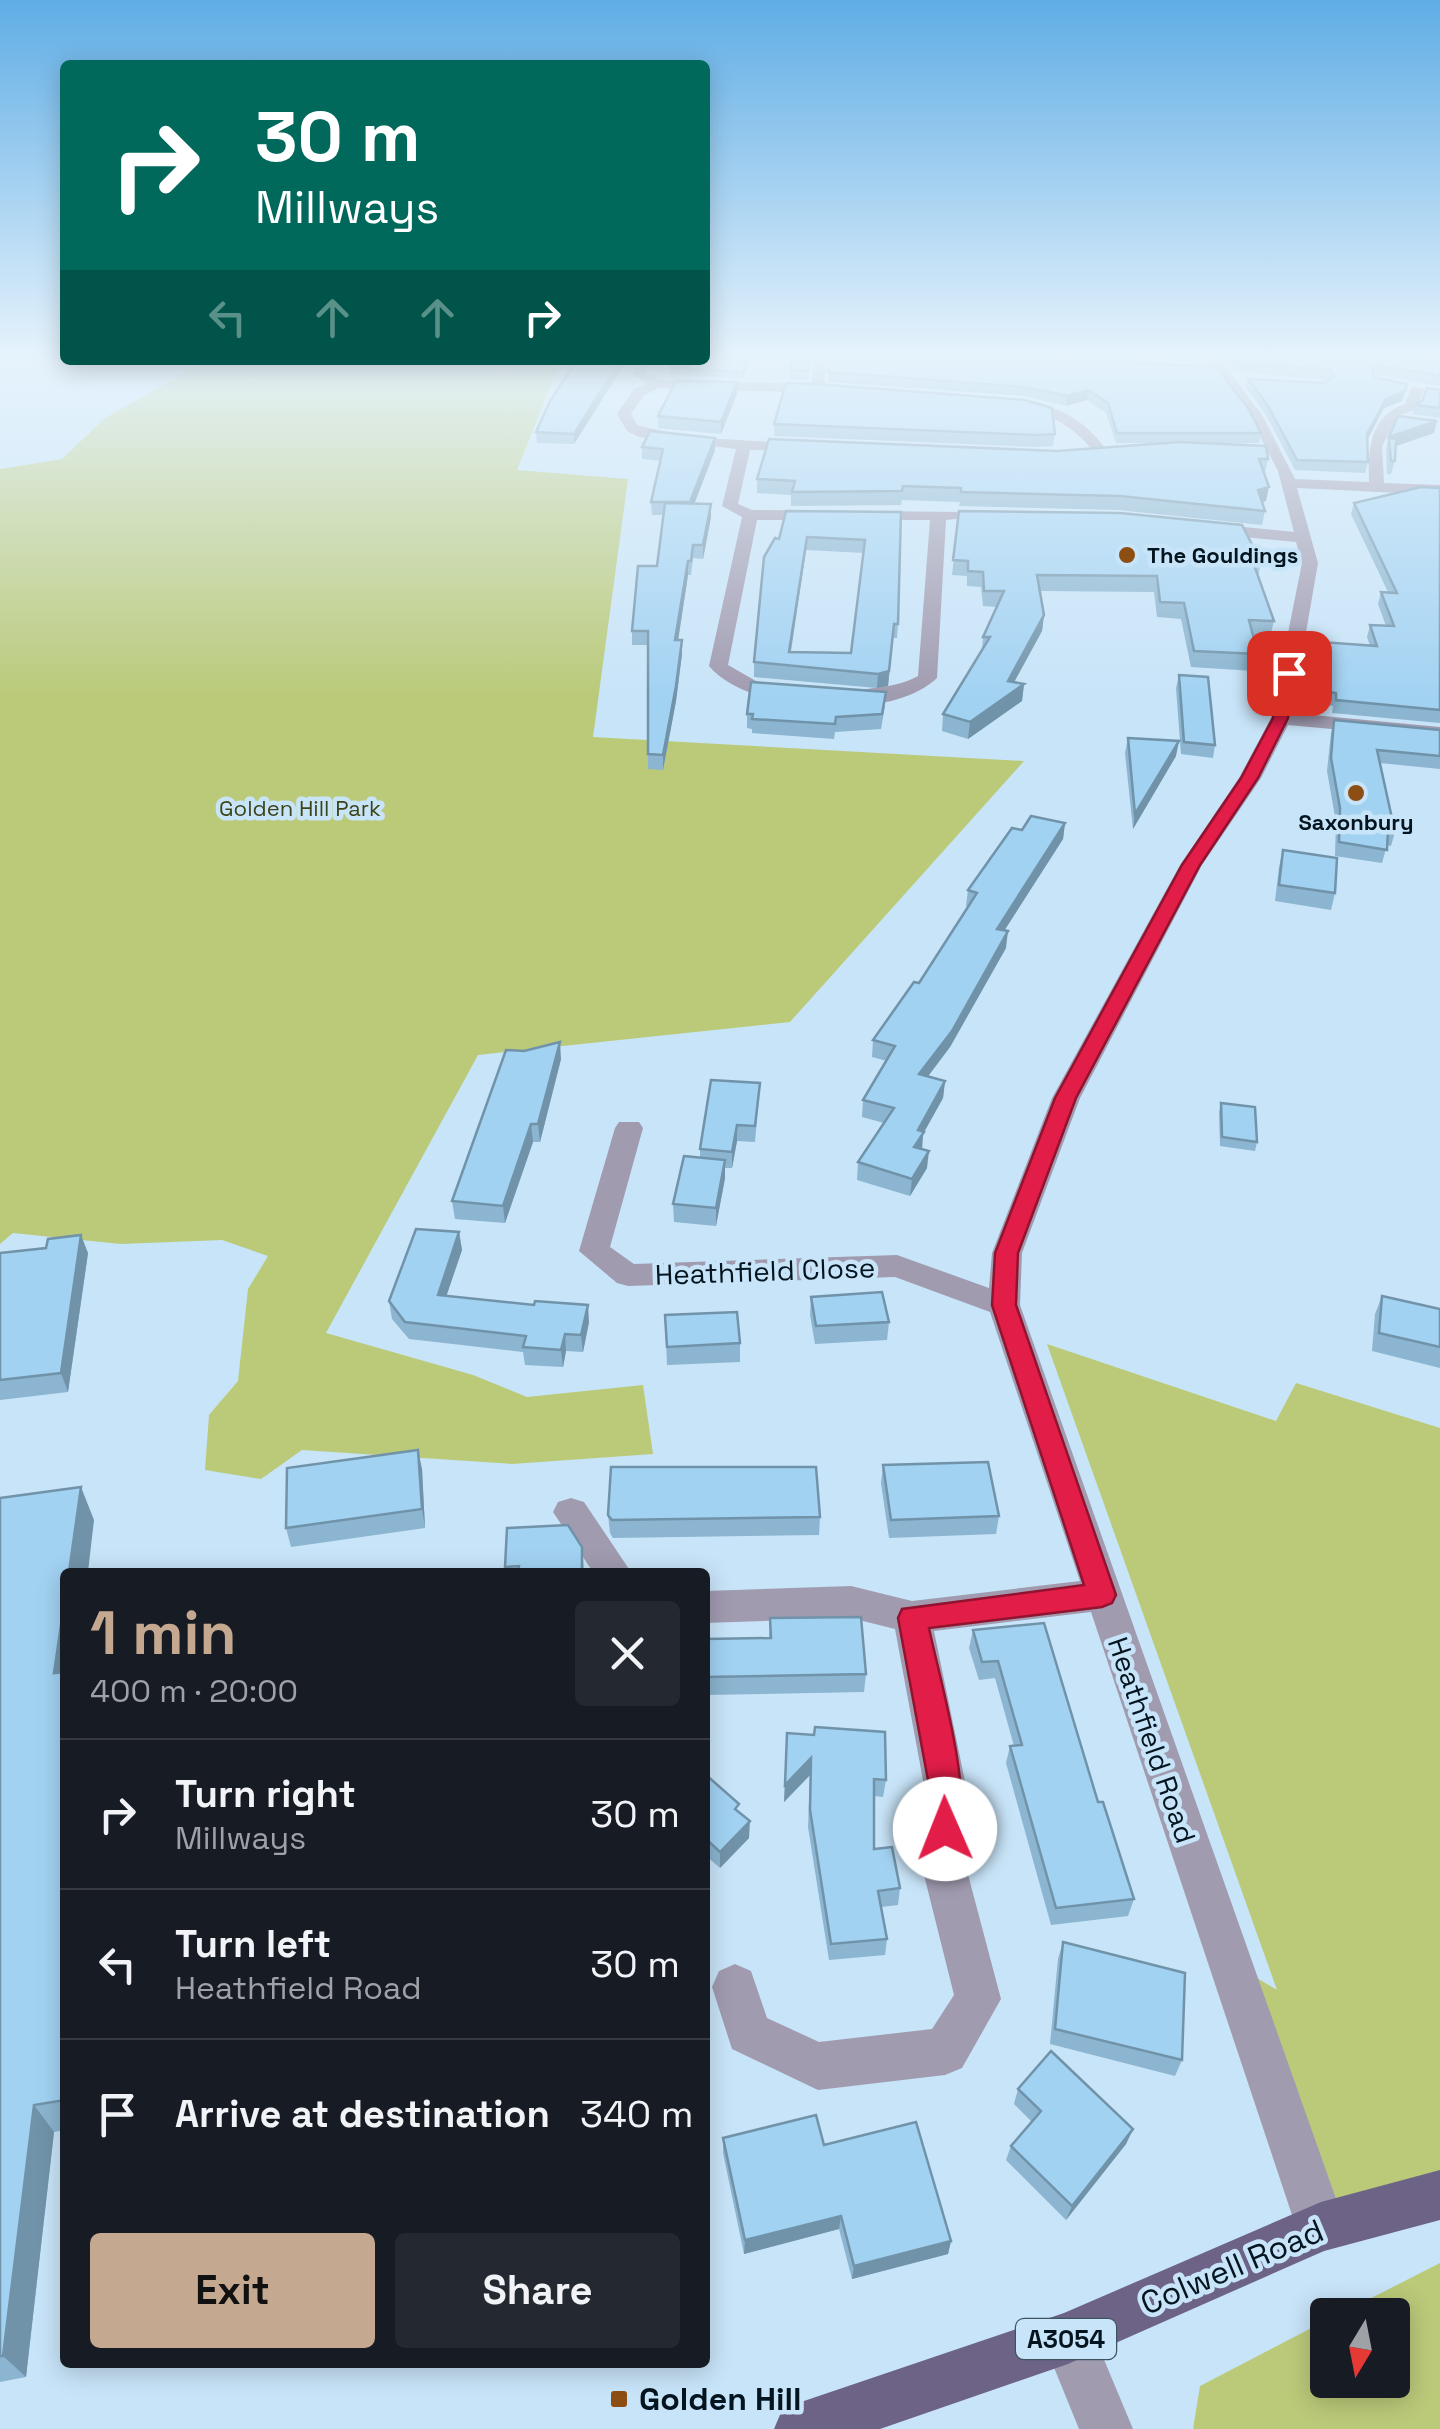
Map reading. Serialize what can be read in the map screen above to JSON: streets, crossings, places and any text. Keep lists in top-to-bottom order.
{
  "streets": {
    "main road": ["Colwell Road", "A3054"],
    "street": ["Heathfield Close", "Heathfield Road"]
  },
  "crossings": [
    ["Heathfield Close", "Heathfield Road"],
    ["Heathfield Road", "Colwell Road"]
  ],
  "parks": ["Golden Hill Park"],
  "places": {
    "other": ["The Gouldings", "Saxonbury"],
    "transit": ["Golden Hill"]
  },
  "north": "bottom",
  "page": {
    "turn": ["30 m", "Millways"],
    "heading": ["1 min", "400 m · 20:00"],
    "list": [
      {
        "name": "Turn right",
        "note": "Millways",
        "value": "30 m"
      },
      {
        "name": "Turn left",
        "note": "Heathfield Road",
        "value": "30 m"
      },
      {
        "name": "Arrive at destination",
        "value": "340 m"
      }
    ],
    "buttons": ["Exit", "Share"]
  }
}
